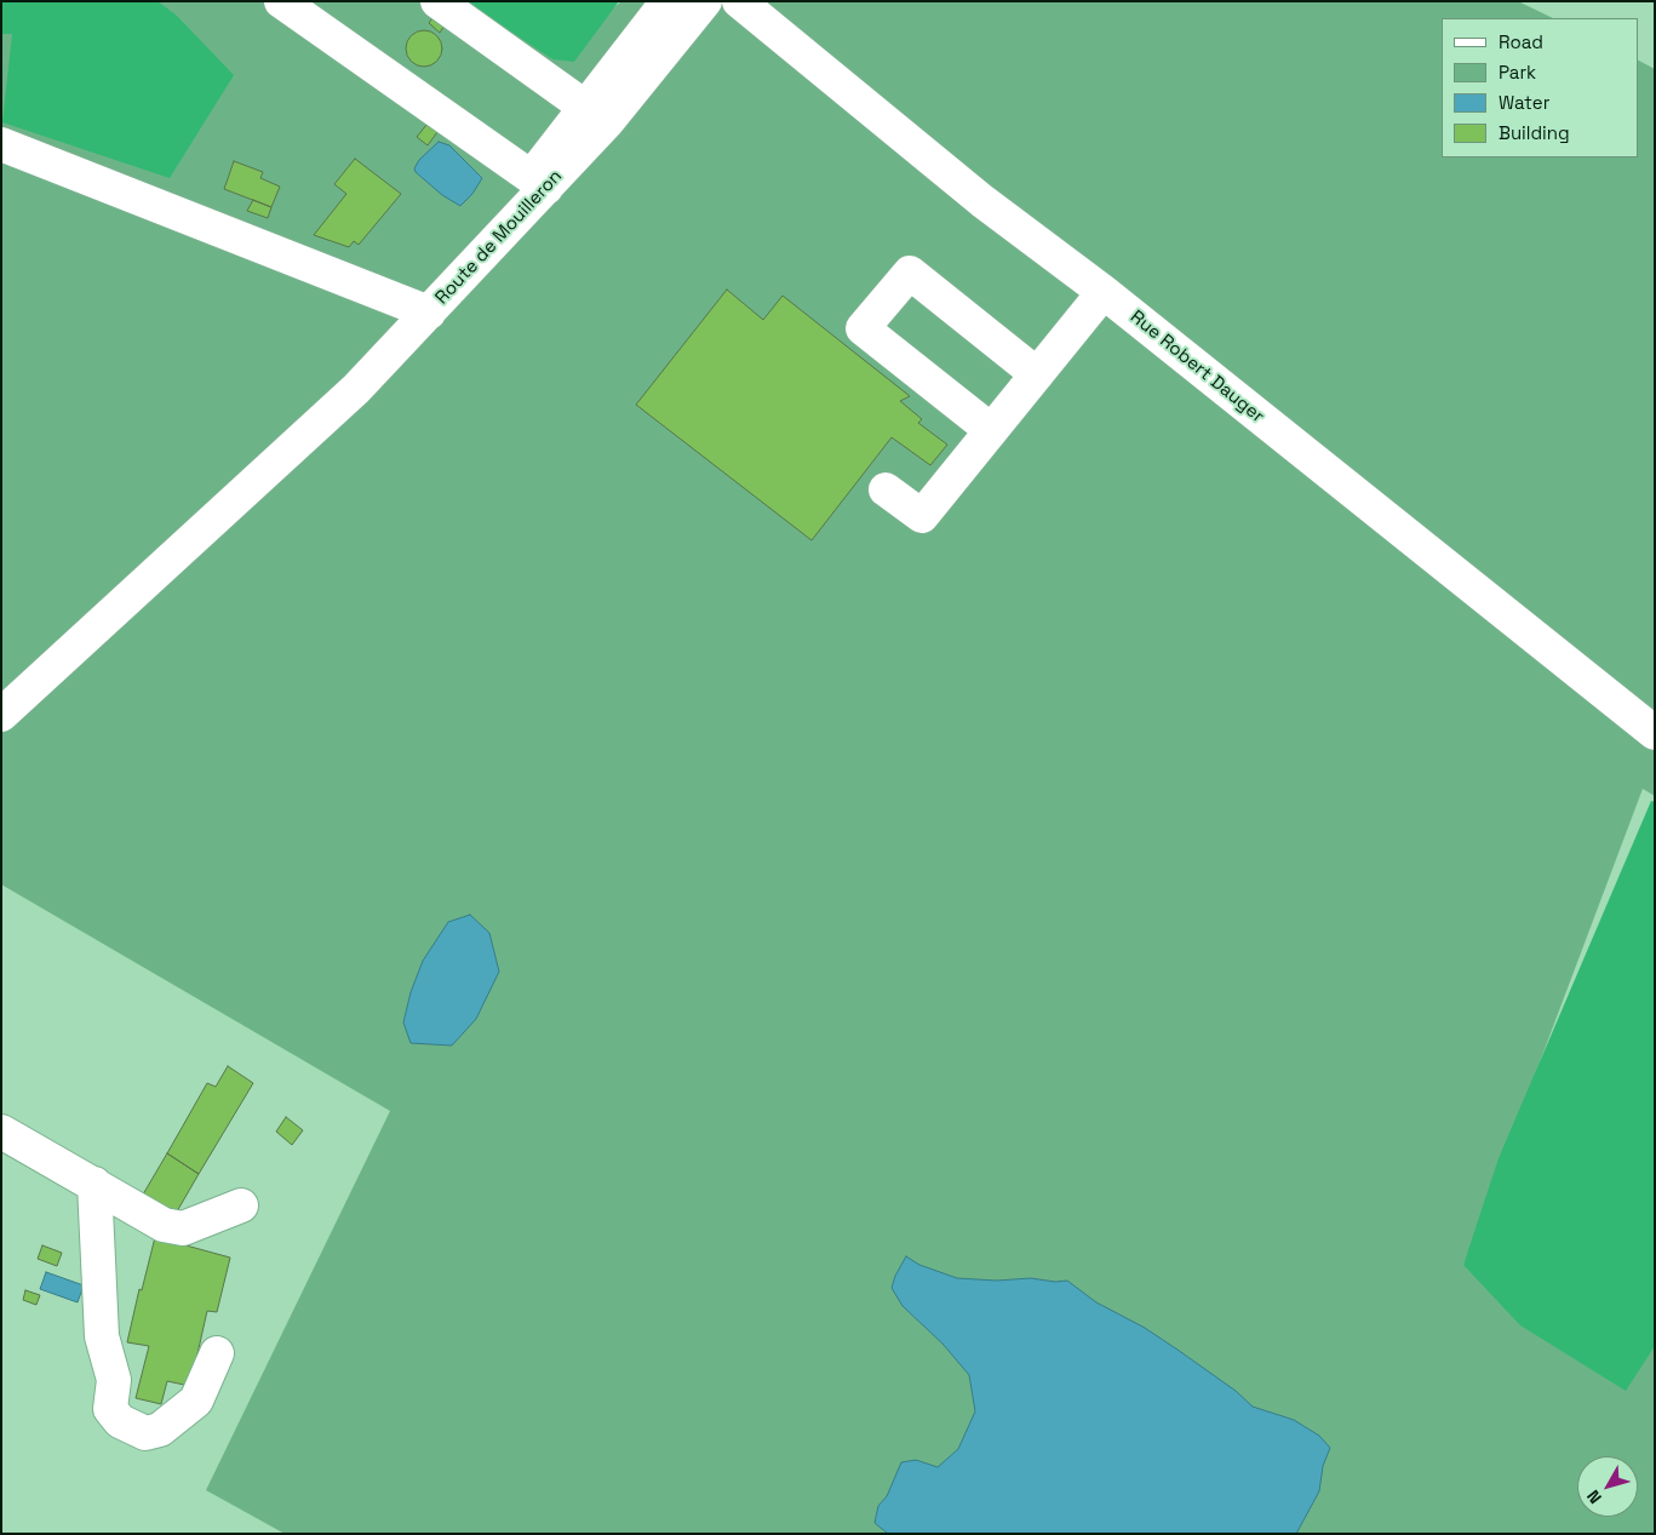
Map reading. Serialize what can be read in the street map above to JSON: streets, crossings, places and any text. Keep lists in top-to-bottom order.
{
  "streets": {
    "street": ["Route de Mouilleron", "Rue Robert Dauger"]
  },
  "legend": [
    "Road",
    "Park",
    "Water",
    "Building"
  ],
  "north": "bottom left"
}
